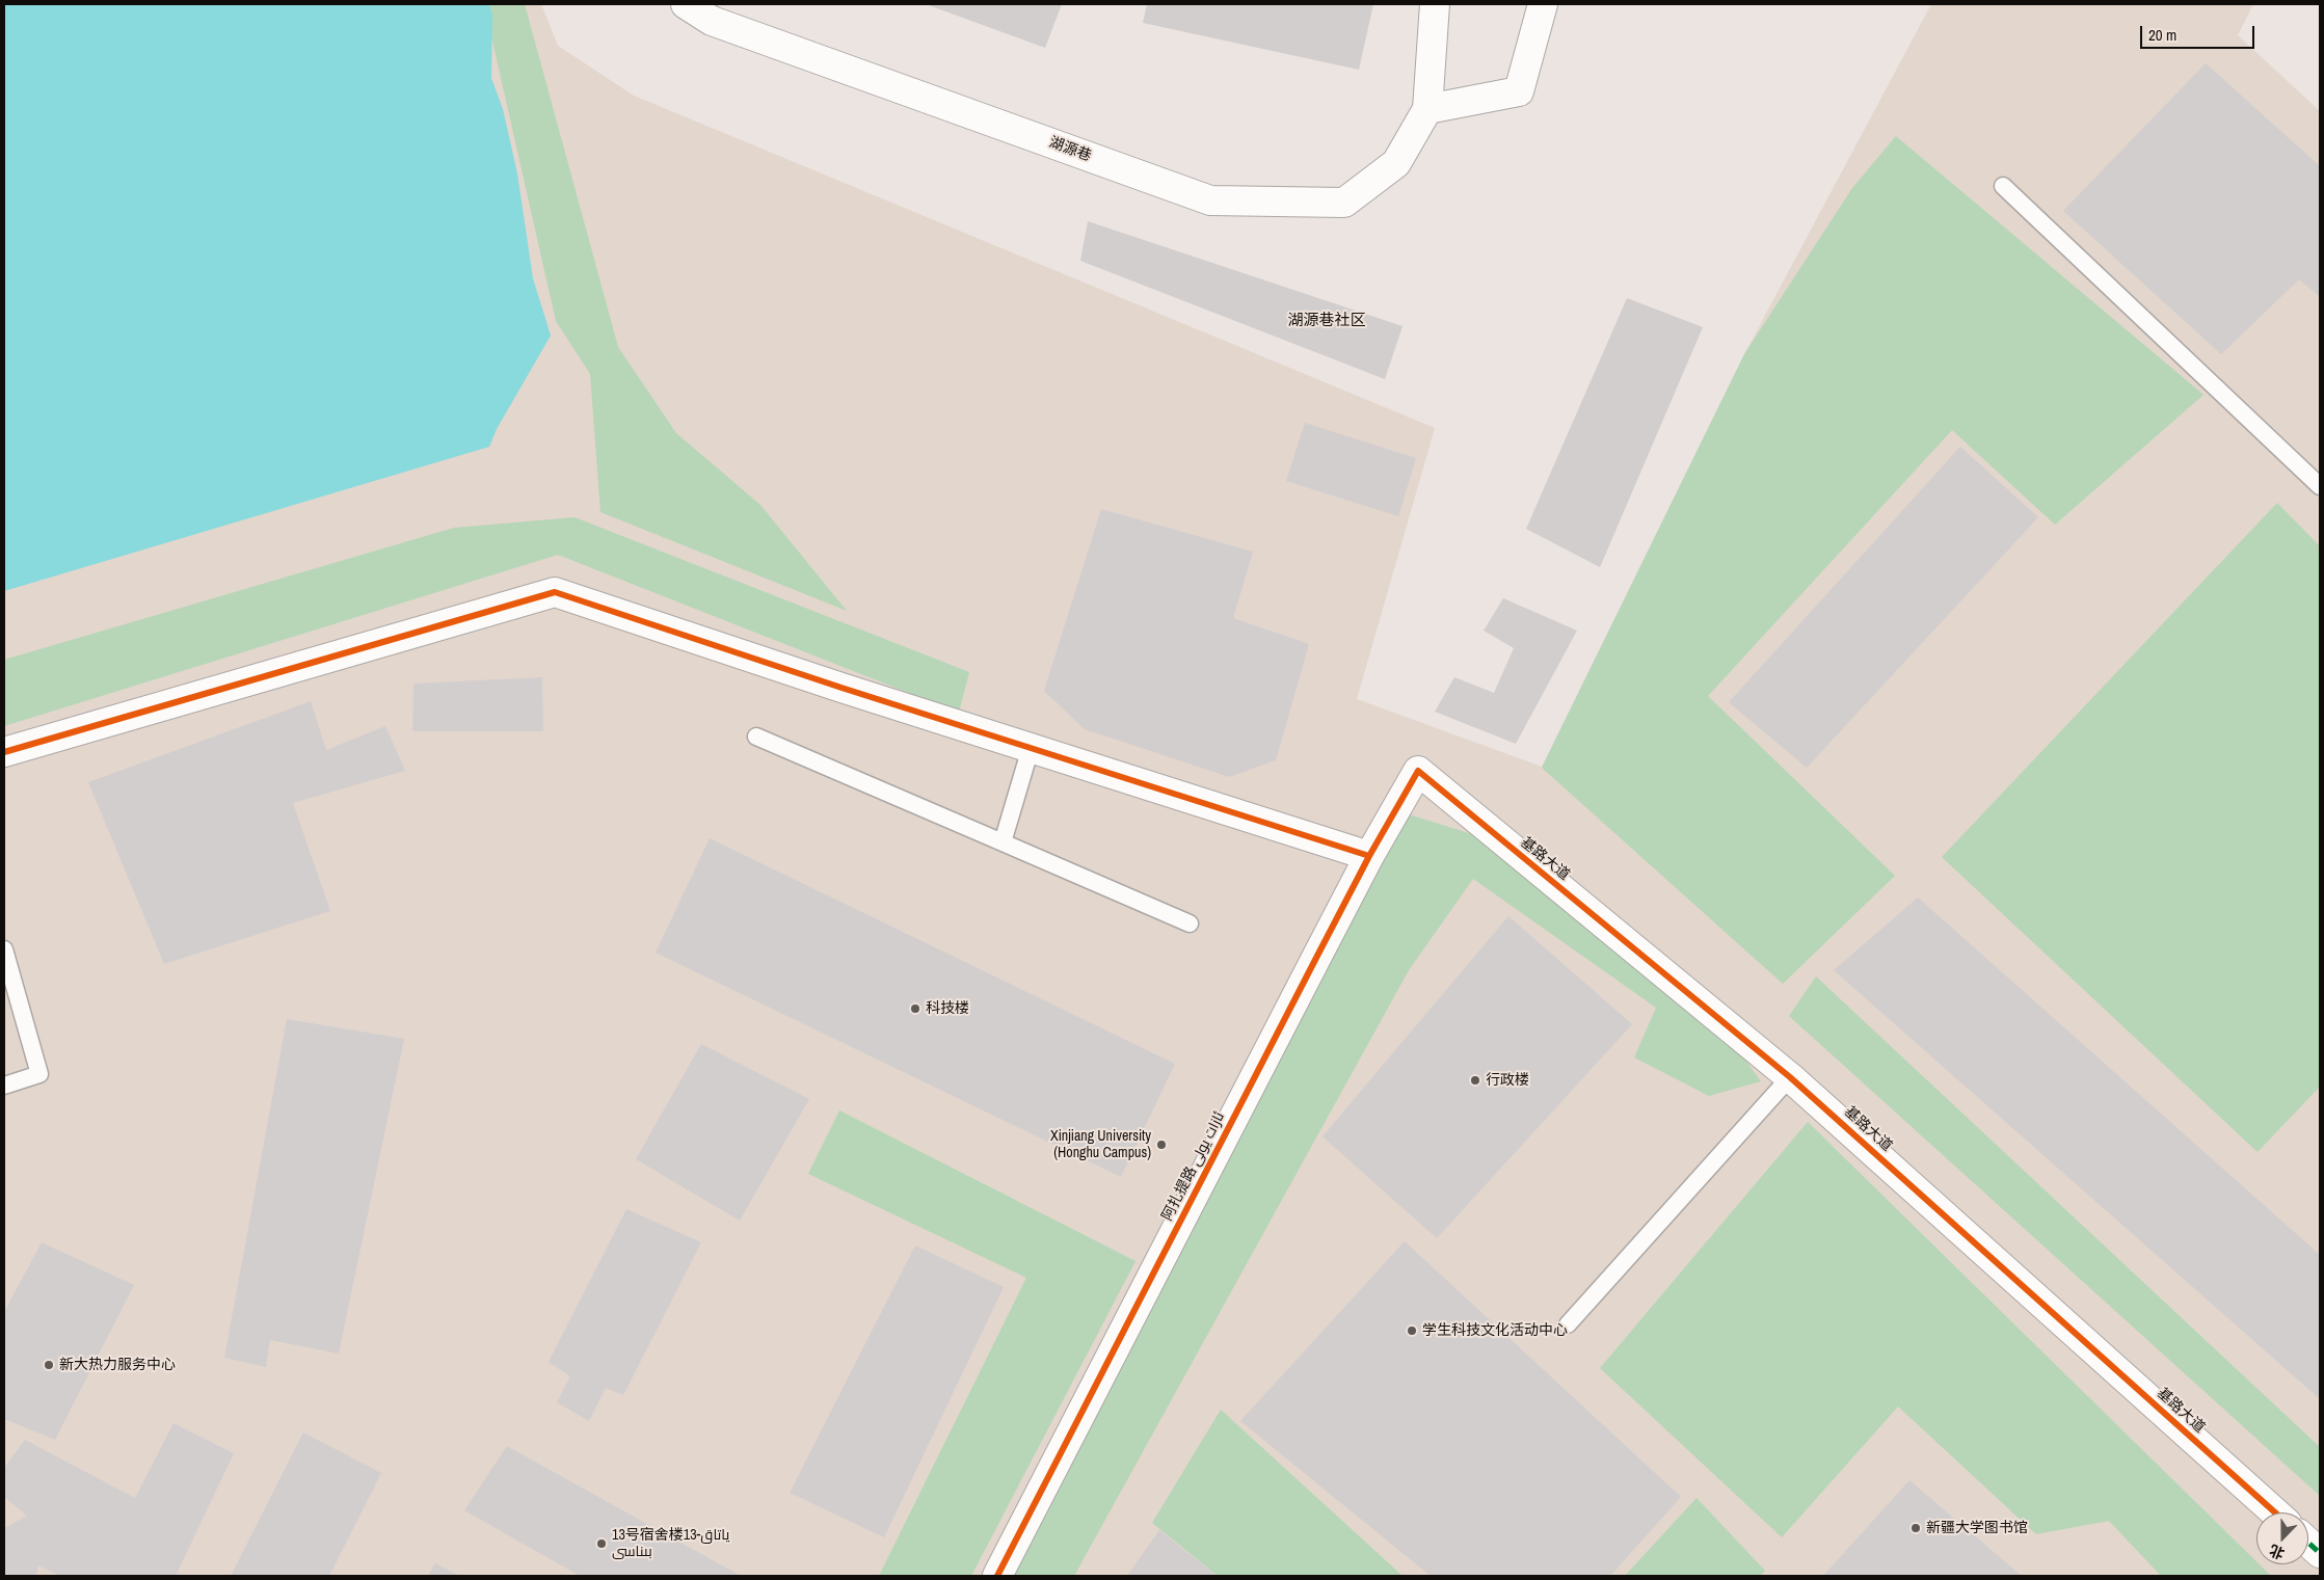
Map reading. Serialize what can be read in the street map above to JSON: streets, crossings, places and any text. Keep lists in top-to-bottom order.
{
  "streets": {
    "street": ["湖源巷", "基路大道", "阿扎提路 ئازات يولى"]
  },
  "crossings": [
    ["基路大道", "阿扎提路 ئازات يولى"]
  ],
  "districts": ["湖源巷社区"],
  "places": [
    "科技楼",
    "行政楼",
    "Xinjiang University (Honghu Campus)",
    "学生科技文化活动中心",
    "新大热力服务中心",
    "新疆大学图书馆",
    "13号宿舍楼13-ياتاق بىناسى"
  ],
  "scale_bar": "20 m",
  "north": "bottom"
}
